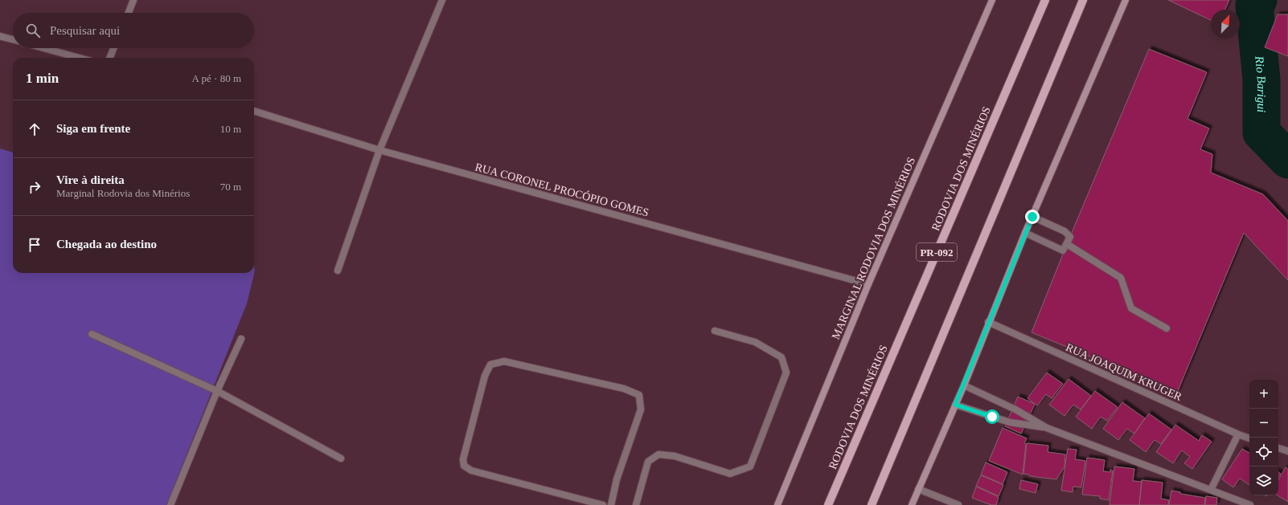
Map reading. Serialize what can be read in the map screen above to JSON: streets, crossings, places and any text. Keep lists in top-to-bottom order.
{
  "streets": {
    "main road": ["RODOVIA DOS MINÉRIOS", "MARGINAL RODOVIA DOS MINÉRIOS", "PR-092"],
    "street": ["RUA CORONEL PROCÓPIO GOMES", "RUA JOAQUIM KRUGER"]
  },
  "crossings": [
    ["RUA CORONEL PROCÓPIO GOMES", "MARGINAL RODOVIA DOS MINÉRIOS"]
  ],
  "water": ["Rio Barigui"],
  "north": "top right",
  "page": {
    "search": "Pesquisar aqui",
    "heading": ["1 min", "A pé · 80 m"],
    "list": [
      ["Siga em frente", "10 m"],
      ["Vire à direita", "Marginal Rodovia dos Minérios", "70 m"],
      "Chegada ao destino"
    ],
    "map_buttons": ["+", "−"]
  }
}
